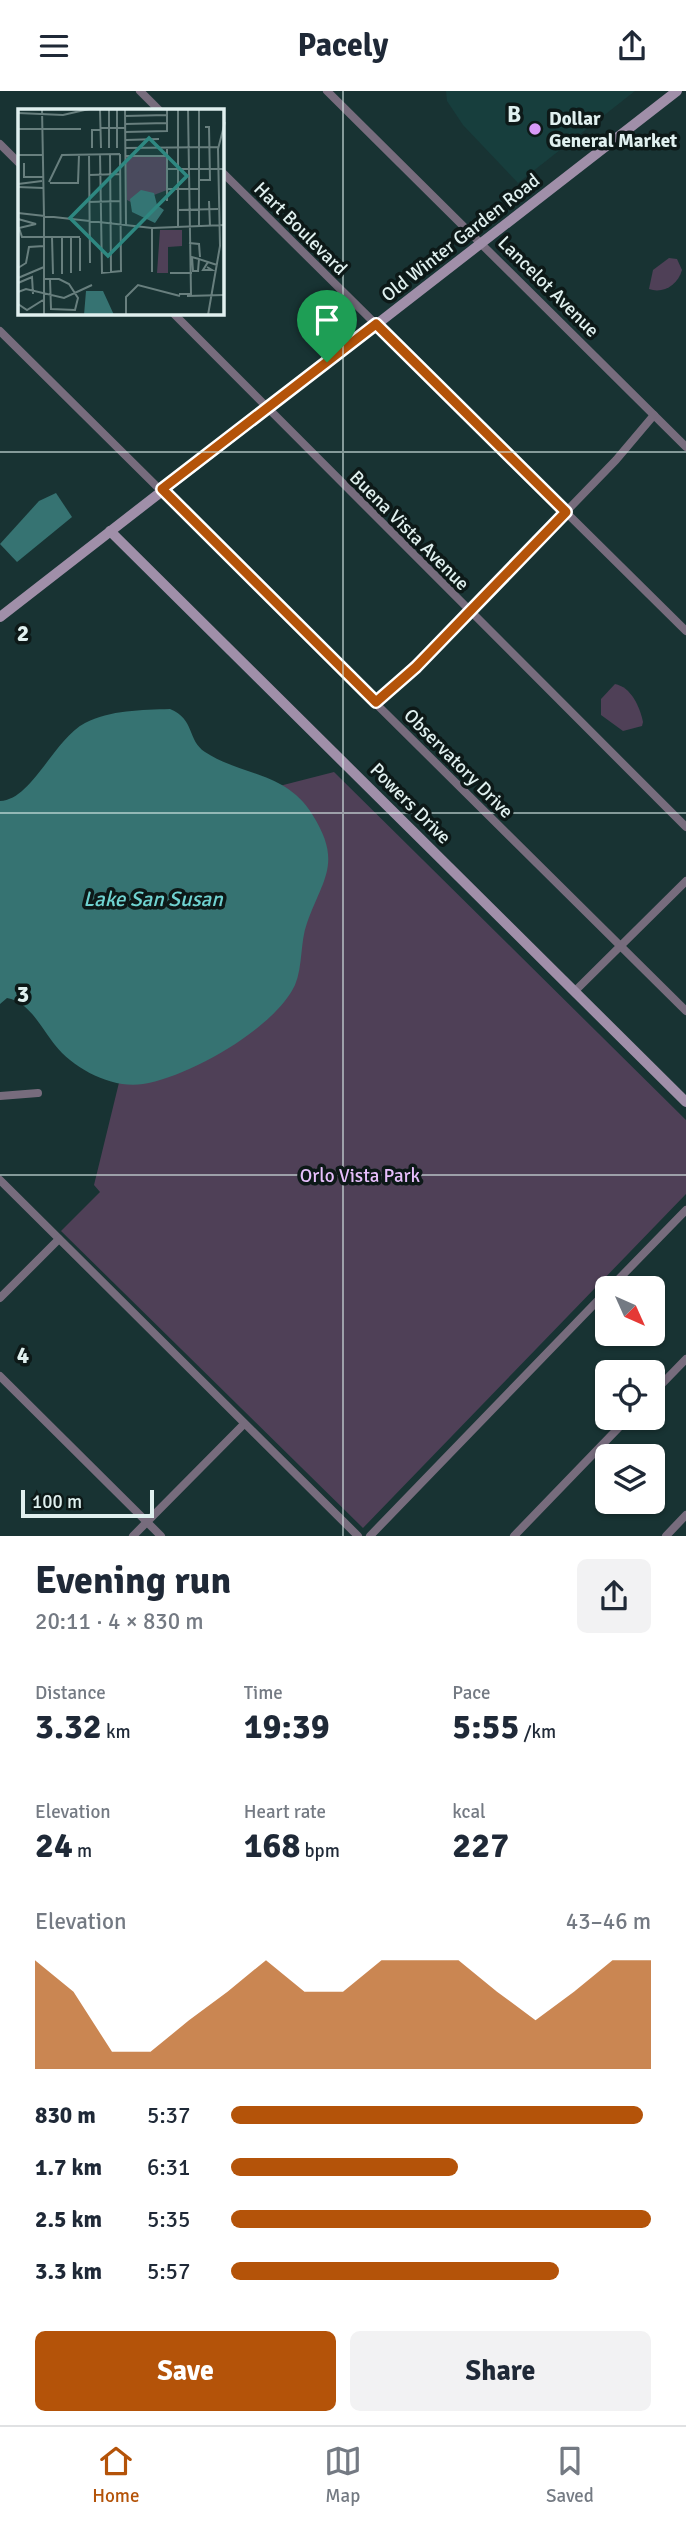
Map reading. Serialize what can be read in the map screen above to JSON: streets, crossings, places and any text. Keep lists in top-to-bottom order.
{
  "streets": {
    "main road": ["Old Winter Garden Road", "Powers Drive"],
    "street": [
      "Hart Boulevard",
      "Lancelot Avenue",
      "Buena Vista Avenue",
      "Observatory Drive"
    ]
  },
  "crossings": [
    ["Hart Boulevard", "Old Winter Garden Road"],
    ["Old Winter Garden Road", "Lancelot Avenue"],
    ["Old Winter Garden Road", "Buena Vista Avenue"],
    ["Old Winter Garden Road", "Observatory Drive"],
    ["Old Winter Garden Road", "Powers Drive"]
  ],
  "water": ["Lake San Susan"],
  "parks": ["Orlo Vista Park"],
  "places": ["Dollar General Market"],
  "scale_bar": "100 m",
  "north": "bottom right",
  "page": {
    "header": "Pacely",
    "scale": "100 m",
    "heading": ["Evening run", "20:11 · 4 × 830 m"],
    "stats": [
      ["Distance", "3.32 km"],
      ["Time", "19:39"],
      ["Pace", "5:55 /km"],
      ["Elevation", "24 m"],
      ["Heart rate", "168 bpm"],
      ["kcal", "227"]
    ],
    "chart": ["Elevation", "43–46 m"],
    "list": [
      {
        "name": "830 m",
        "note": "5:37"
      },
      {
        "name": "1.7 km",
        "note": "6:31"
      },
      {
        "name": "2.5 km",
        "note": "5:35"
      },
      {
        "name": "3.3 km",
        "note": "5:57"
      }
    ],
    "buttons": ["Save", "Share"],
    "tabs": ["Home", "Map", "Saved"]
  },
  "grid": {
    "columns": ["B"],
    "rows": ["2", "3", "4"]
  }
}
